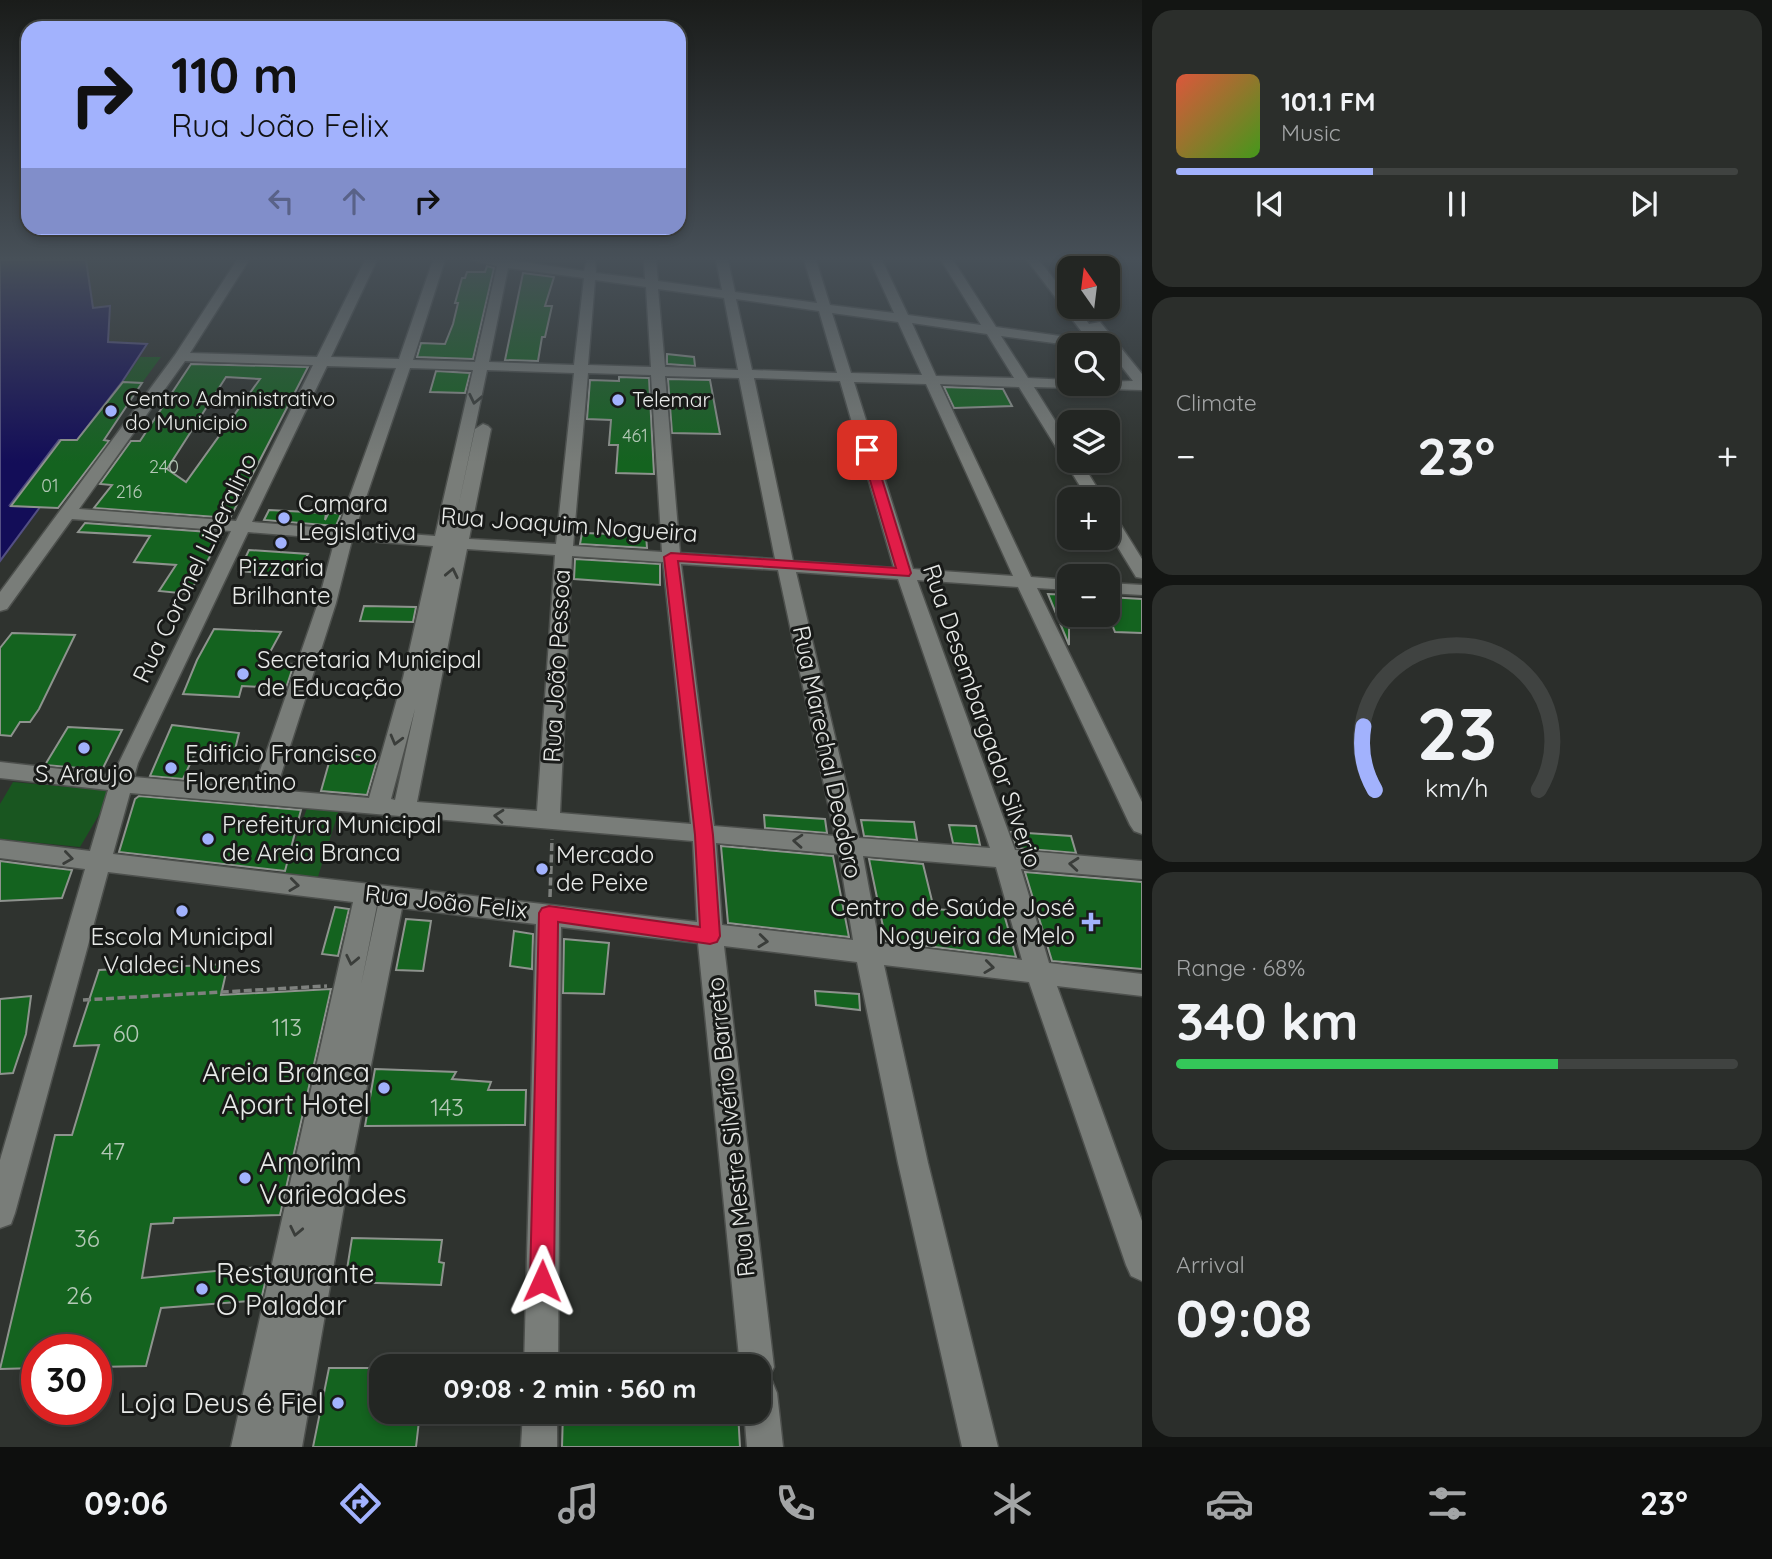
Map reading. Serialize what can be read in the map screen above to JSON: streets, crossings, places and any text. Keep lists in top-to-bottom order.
{
  "streets": {
    "street": [
      "Rua Joaquim Nogueira",
      "Rua Coronel Liberalino",
      "Rua João Pessoa",
      "Rua Desembargador Silverio",
      "Rua Marechal Deodoro",
      "Rua João Felix",
      "Rua Mestre Silvério Barreto"
    ]
  },
  "crossings": [
    ["Rua Joaquim Nogueira", "Rua Coronel Liberalino"],
    ["Rua Joaquim Nogueira", "Rua João Pessoa"],
    ["Rua Joaquim Nogueira", "Rua Desembargador Silverio"],
    ["Rua Joaquim Nogueira", "Rua Marechal Deodoro"],
    ["Rua Joaquim Nogueira", "Rua Mestre Silvério Barreto"],
    ["Rua Coronel Liberalino", "Rua João Felix"],
    ["Rua Desembargador Silverio", "Rua João Felix"],
    ["Rua Marechal Deodoro", "Rua João Felix"],
    ["Rua João Felix", "Rua Mestre Silvério Barreto"]
  ],
  "places": {
    "other": [
      "Telemar",
      "Centro Administrativo do Municipio",
      "Camara Legislativa",
      "Pizzaria Brilhante",
      "Secretaria Municipal de Educação",
      "S. Araujo",
      "Edificio Francisco Florentino",
      "Prefeitura Municipal de Areia Branca",
      "Mercado de Peixe",
      "Escola Municipal Valdeci Nunes",
      "Areia Branca Apart Hotel",
      "Amorim Variedades",
      "Restaurante O Paladar",
      "Loja Deus é Fiel"
    ],
    "health": ["Centro de Saúde José Nogueira de Melo"]
  },
  "house_numbers": [
    "461",
    "240",
    "01",
    "216",
    "113",
    "60",
    "143",
    "47",
    "36",
    "26"
  ],
  "north": "top",
  "page": {
    "turn": ["110 m", "Rua João Felix"],
    "song": ["101.1 FM", "Music"],
    "map_buttons": ["+", "−"],
    "tile": [
      "Climate",
      ["Range · 68%", "340 km"],
      ["Arrival", "09:08"]
    ],
    "heat": ["−", "23°", "+"],
    "limit": "30",
    "trip": "09:08 · 2 min · 560 m",
    "tabs": ["09:06", "23°"],
    "gauge": ["23", "km/h"]
  }
}
